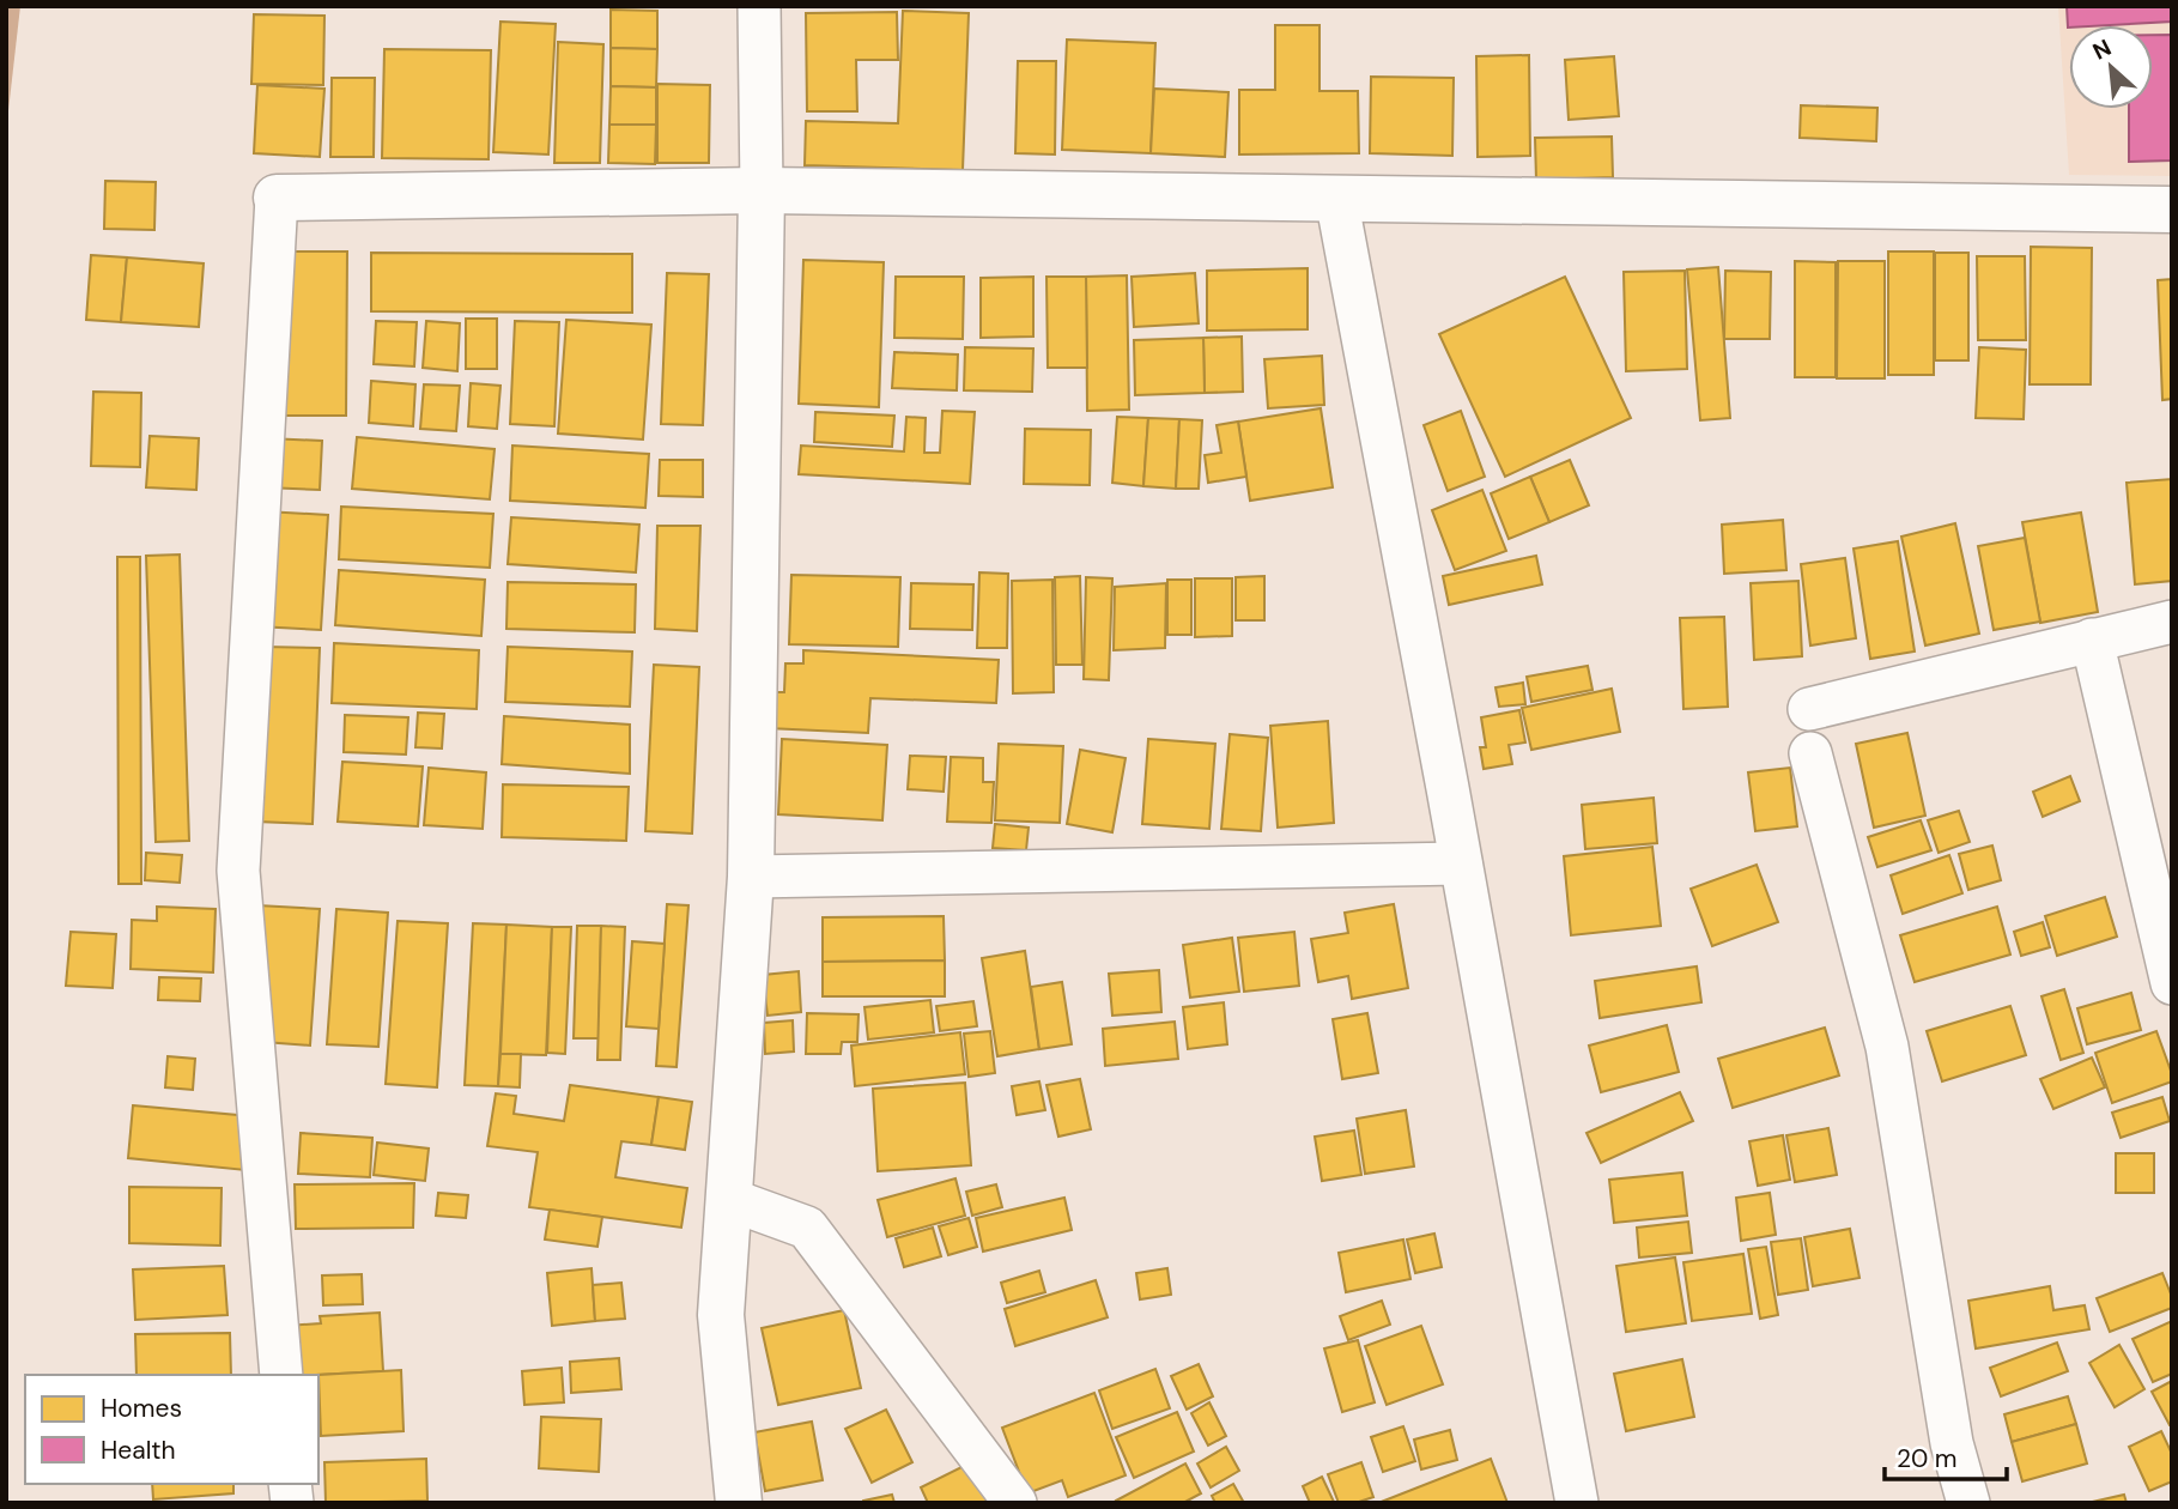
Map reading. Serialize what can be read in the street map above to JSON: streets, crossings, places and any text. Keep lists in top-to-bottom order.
{
  "legend": ["Homes", "Health"],
  "scale_bar": "20 m",
  "north": "top left"
}
